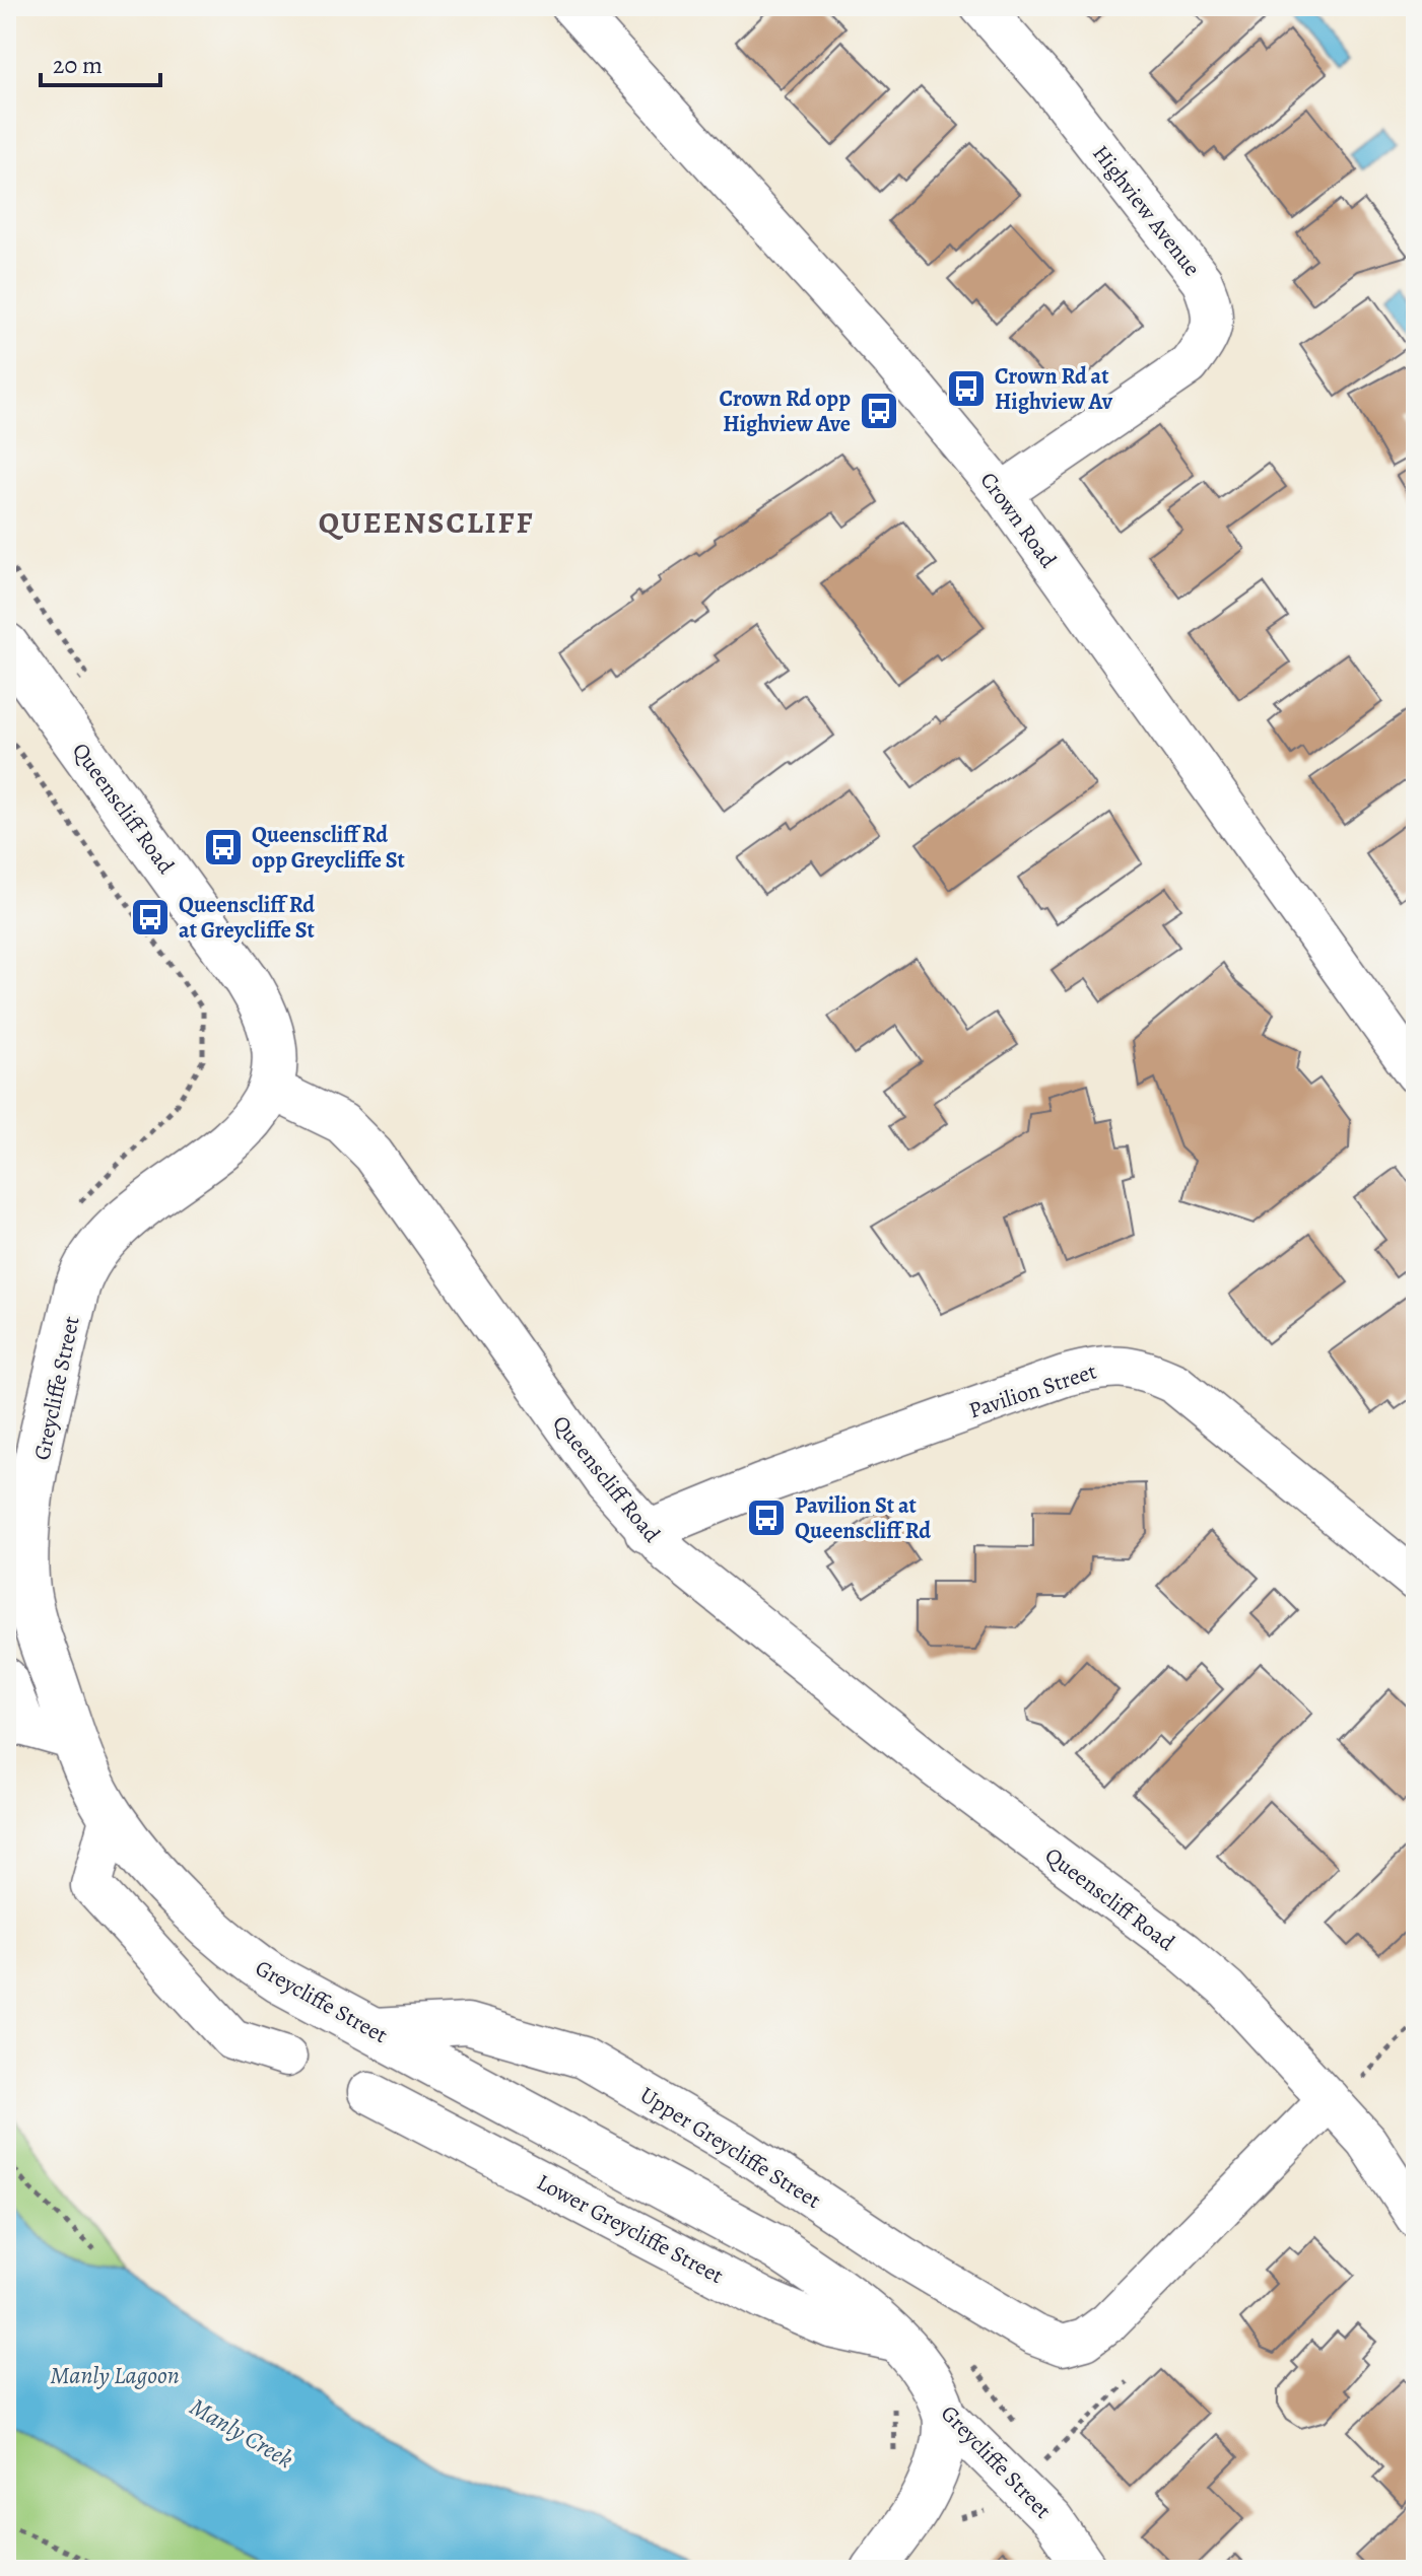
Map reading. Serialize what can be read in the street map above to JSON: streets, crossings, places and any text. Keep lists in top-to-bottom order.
{
  "streets": {
    "main road": ["Queenscliff Road", "Greycliffe Street"],
    "street": [
      "Highview Avenue",
      "Crown Road",
      "Pavilion Street",
      "Upper Greycliffe Street",
      "Lower Greycliffe Street"
    ]
  },
  "crossings": [
    ["Highview Avenue", "Crown Road"],
    ["Queenscliff Road", "Greycliffe Street"],
    ["Queenscliff Road", "Pavilion Street"],
    ["Queenscliff Road", "Upper Greycliffe Street"],
    ["Greycliffe Street", "Upper Greycliffe Street"],
    ["Greycliffe Street", "Lower Greycliffe Street"]
  ],
  "districts": ["QUEENSCLIFF"],
  "water": ["Manly Lagoon", "Manly Creek"],
  "places": {
    "bus stop": [
      "Crown Rd at Highview Av",
      "Crown Rd opp Highview Ave",
      "Queenscliff Rd opp Greycliffe St",
      "Queenscliff Rd at Greycliffe St",
      "Pavilion St at Queenscliff Rd"
    ]
  },
  "scale_bar": "20 m"
}
